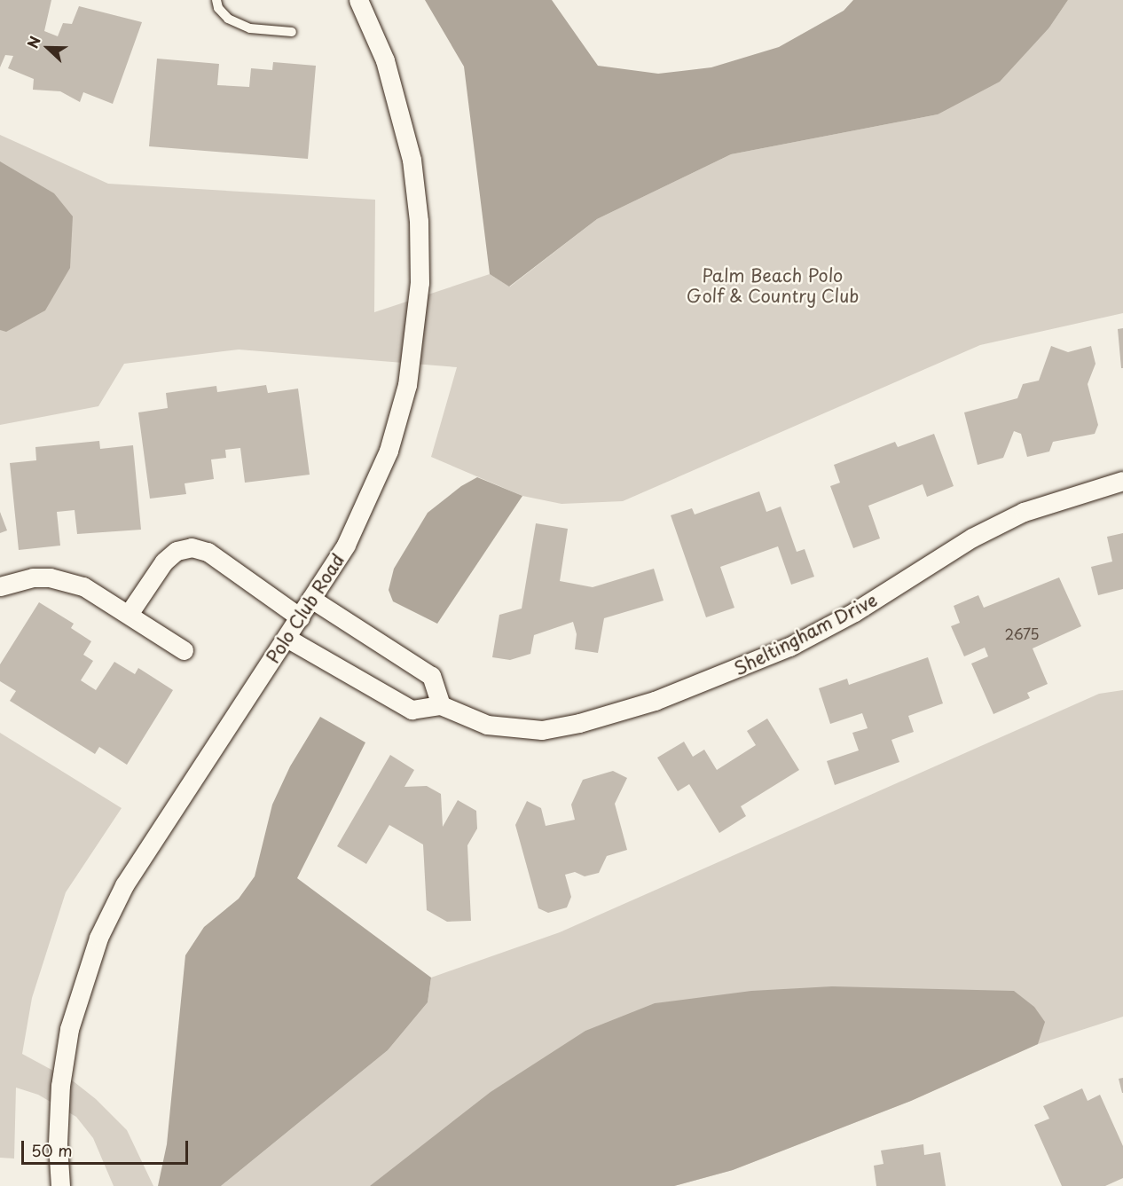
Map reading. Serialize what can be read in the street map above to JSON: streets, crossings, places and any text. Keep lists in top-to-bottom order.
{
  "streets": {
    "street": ["Polo Club Road", "Sheltingham Drive"]
  },
  "parks": ["Palm Beach Polo Golf & Country Club"],
  "house_numbers": ["2675"],
  "scale_bar": "50 m",
  "north": "left"
}
